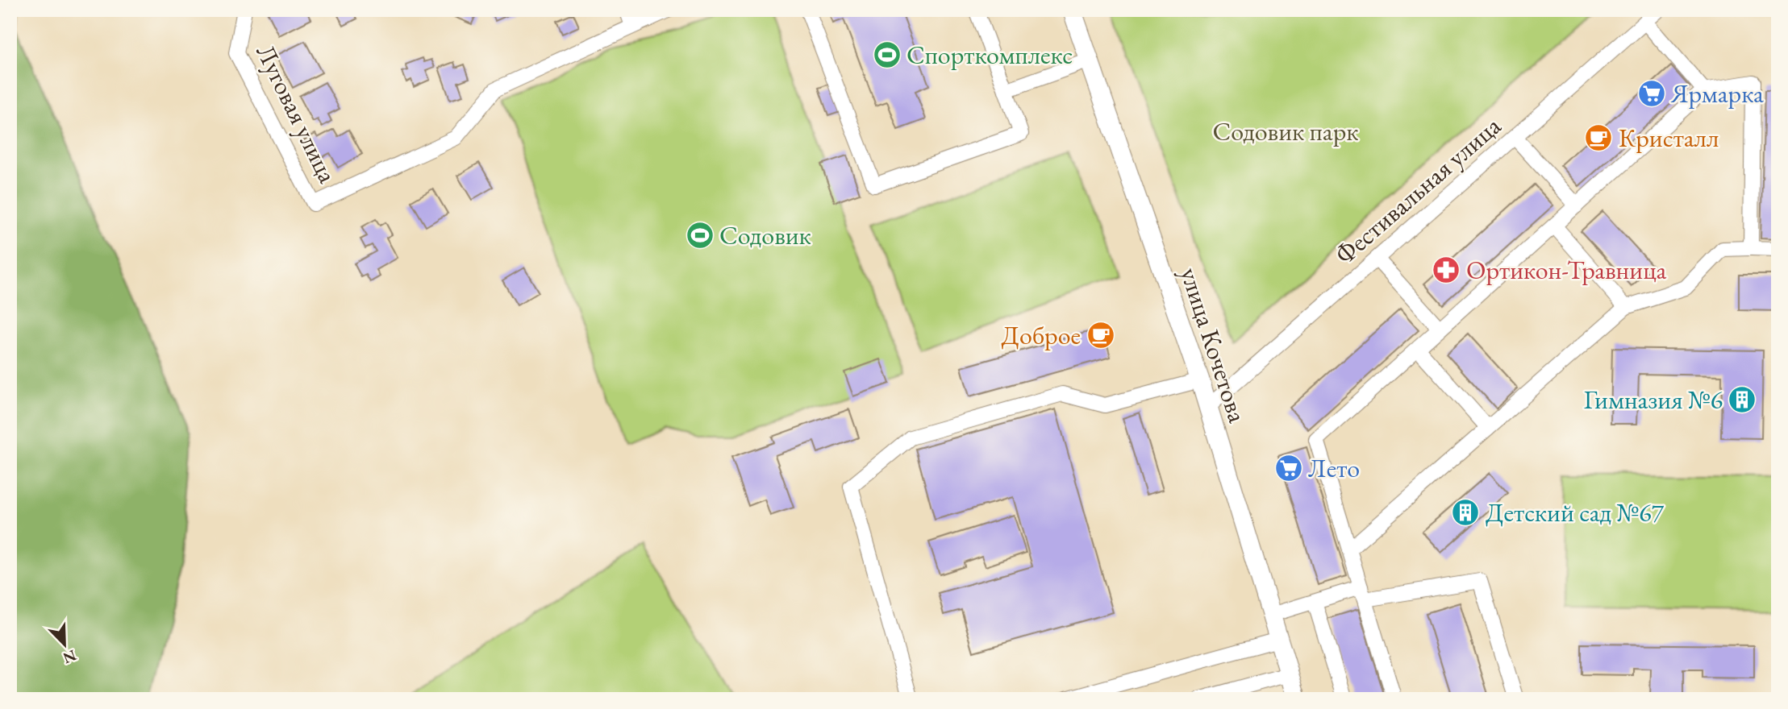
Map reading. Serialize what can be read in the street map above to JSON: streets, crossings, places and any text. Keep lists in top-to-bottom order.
{
  "streets": {
    "main road": ["улица Кочетова"],
    "street": ["Луговая улица", "Фестивальная улица"]
  },
  "crossings": [
    ["Фестивальная улица", "улица Кочетова"]
  ],
  "parks": ["Содовик парк"],
  "places": {
    "sports": ["Спорткомплекс", "Содовик"],
    "supermarket": ["Ярмарка", "Лето"],
    "cafe": ["Кристалл", "Доброе"],
    "pharmacy": ["Ортикон-Травница"],
    "building": ["Гимназия №6", "Детский сад №67"]
  },
  "north": "bottom right"
}
